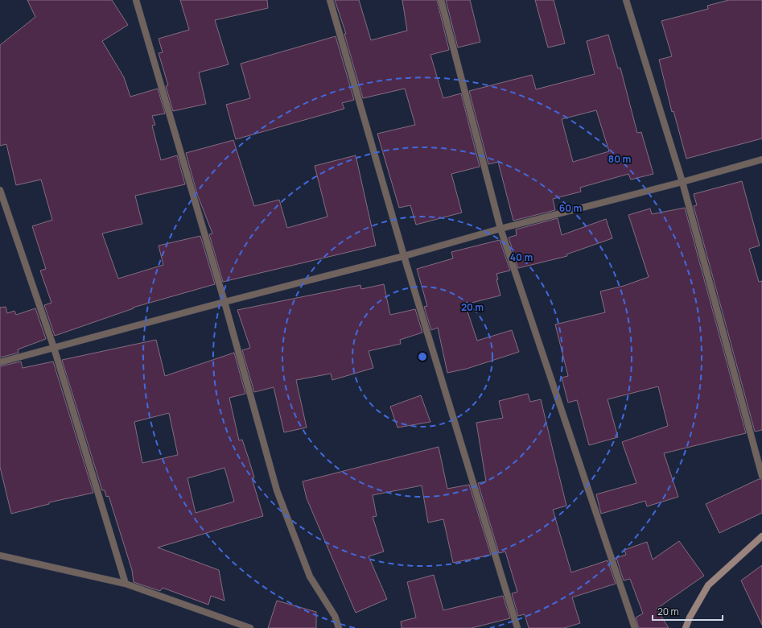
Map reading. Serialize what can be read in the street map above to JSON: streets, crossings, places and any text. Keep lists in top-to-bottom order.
{
  "scale_bar": "20 m",
  "rings": [
    "80 m",
    "60 m",
    "40 m",
    "20 m"
  ]
}
